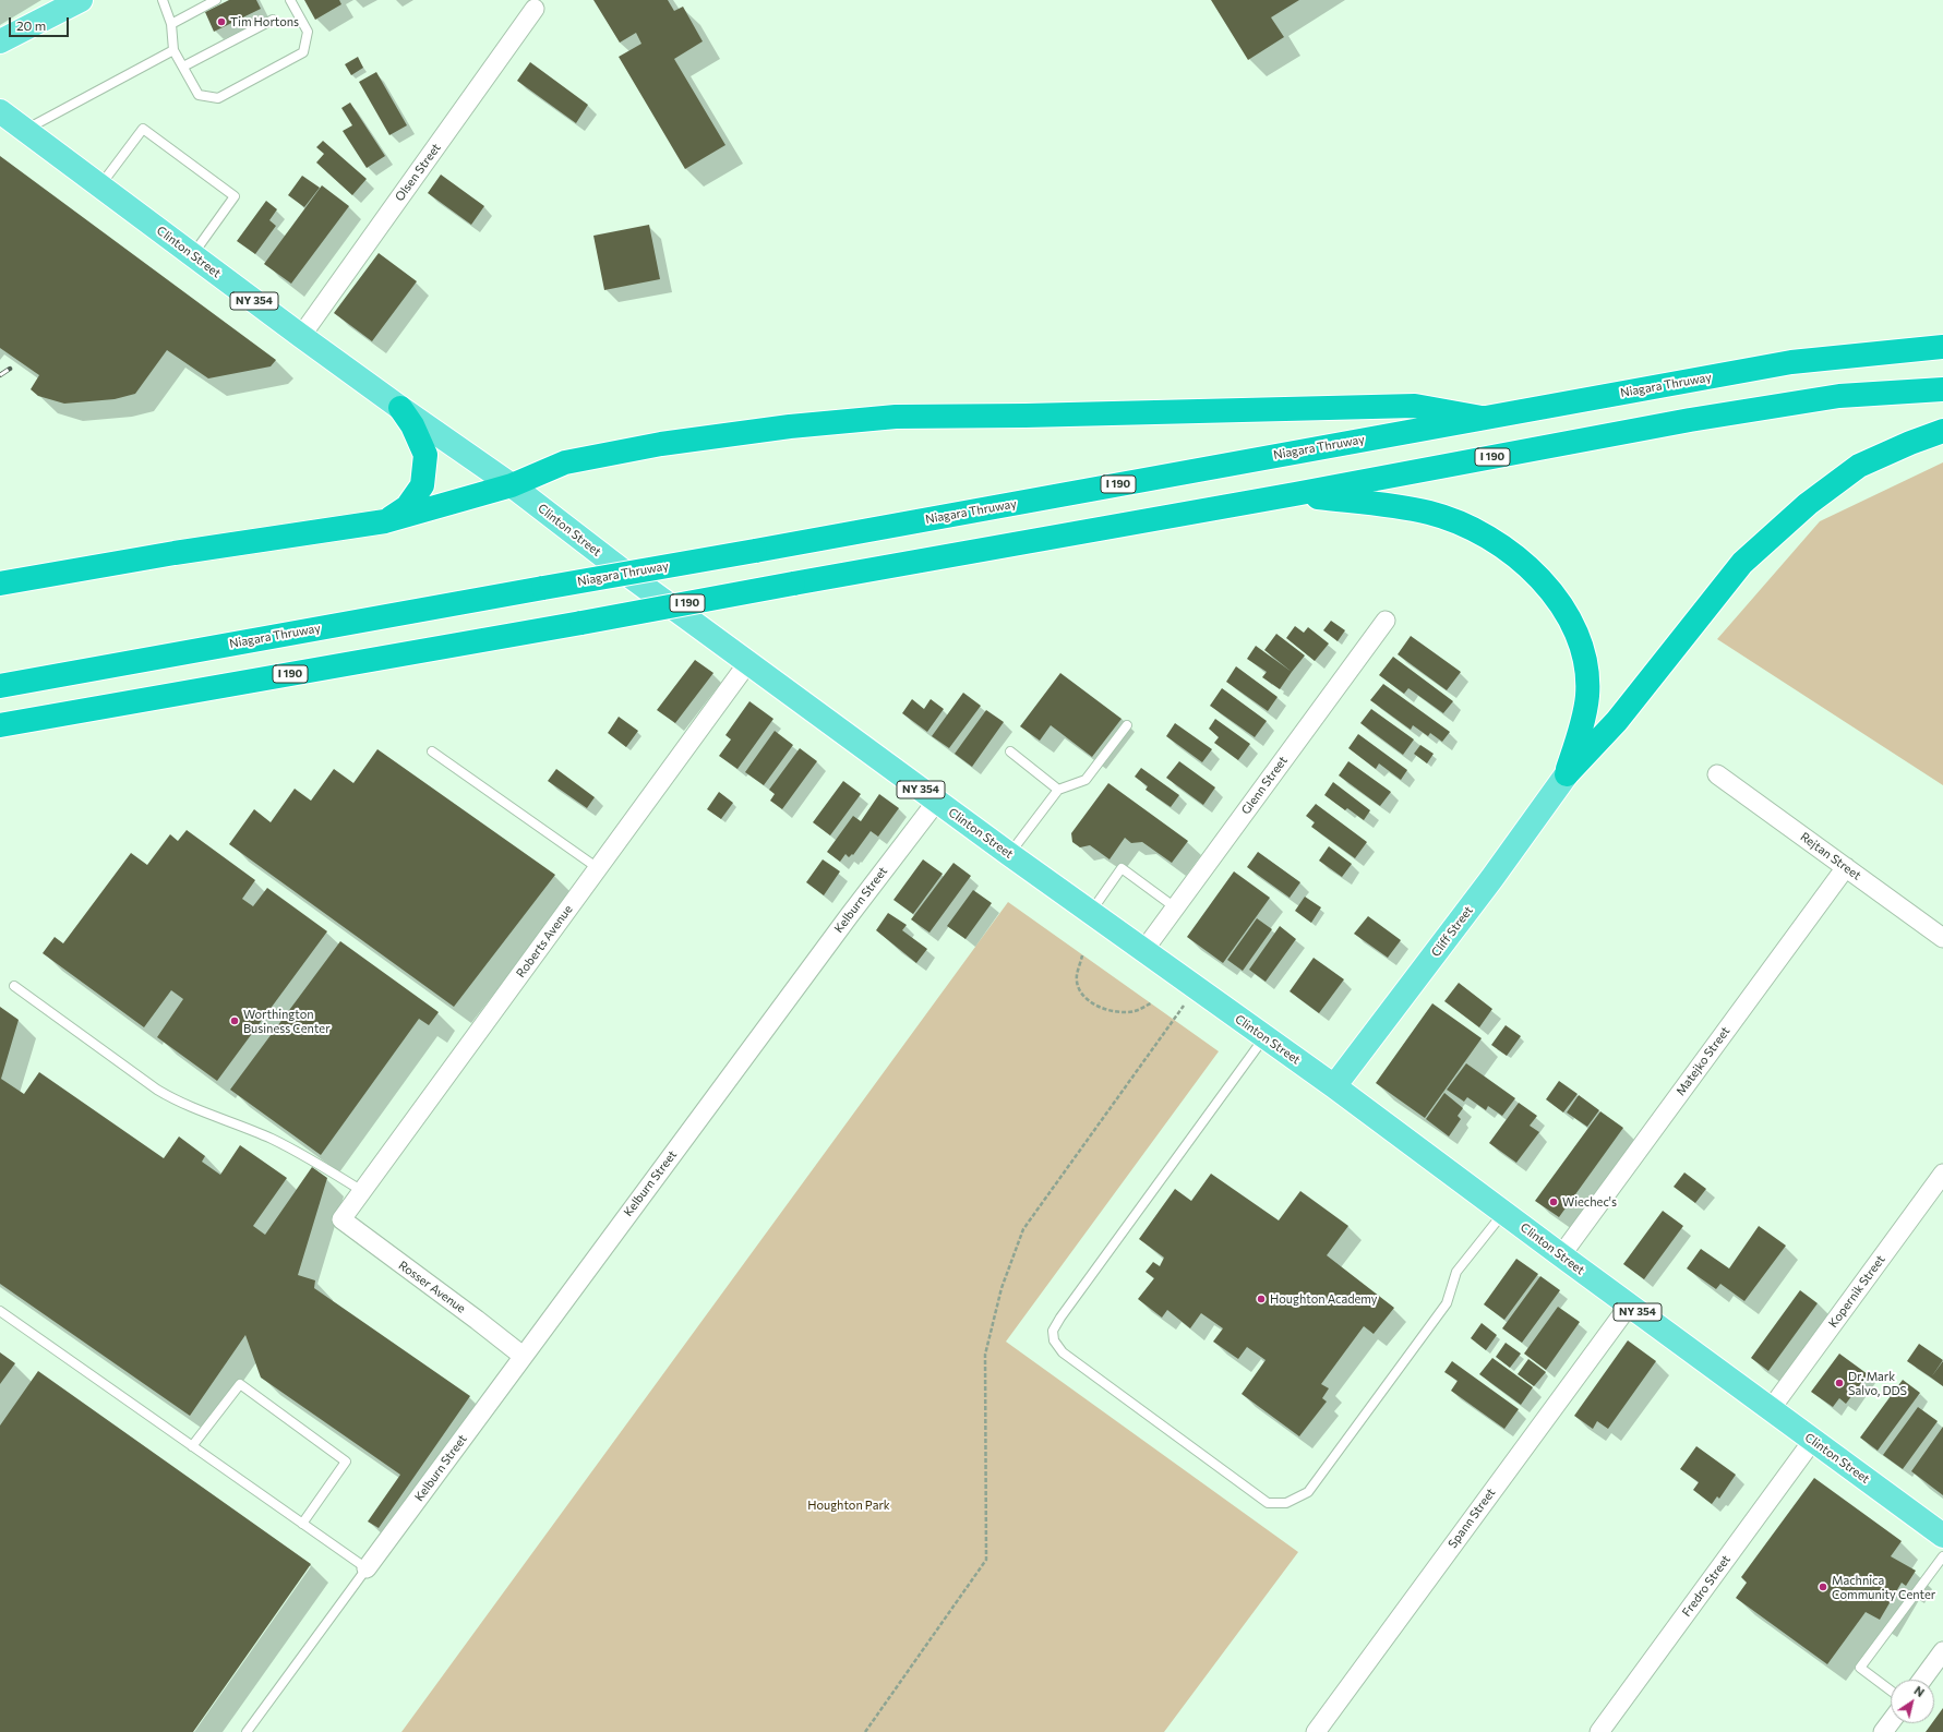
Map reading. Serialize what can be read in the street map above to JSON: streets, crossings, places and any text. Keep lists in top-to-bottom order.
{
  "streets": {
    "highway": ["Niagara Thruway", "I 190"],
    "main road": ["Clinton Street", "NY 354", "Cliff Street"],
    "street": [
      "Olsen Street",
      "Glenn Street",
      "Rejtan Street",
      "Kelburn Street",
      "Roberts Avenue",
      "Matejko Street",
      "Rosser Avenue",
      "Kopernik Street",
      "Spann Street",
      "Fredro Street"
    ]
  },
  "crossings": [
    ["Olsen Street", "Clinton Street"],
    ["Clinton Street", "Glenn Street"],
    ["Clinton Street", "Kelburn Street"],
    ["Clinton Street", "Cliff Street"],
    ["Clinton Street", "Roberts Avenue"],
    ["Clinton Street", "Matejko Street"],
    ["Clinton Street", "Kopernik Street"],
    ["Clinton Street", "Spann Street"],
    ["Clinton Street", "Fredro Street"],
    ["Rejtan Street", "Matejko Street"],
    ["Kelburn Street", "Rosser Avenue"],
    ["Roberts Avenue", "Rosser Avenue"]
  ],
  "parks": ["Houghton Park"],
  "places": [
    "Tim Hortons",
    "Worthington Business Center",
    "Wiechec's",
    "Houghton Academy",
    "Dr. Mark Salvo, DDS",
    "Machnica Community Center"
  ],
  "scale_bar": "20 m",
  "north": "top right"
}
